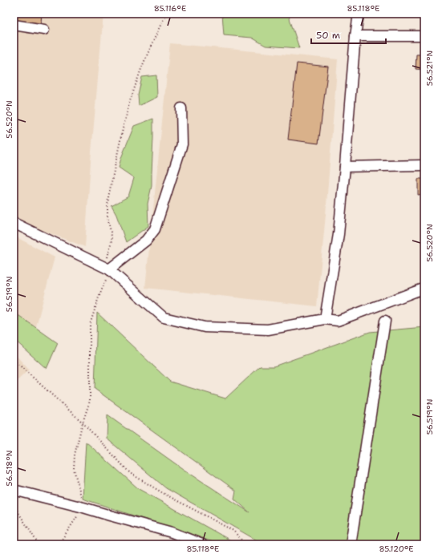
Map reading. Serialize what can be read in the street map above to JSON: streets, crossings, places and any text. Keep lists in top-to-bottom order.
{
  "scale_bar": "50 m",
  "coordinates": [
    "85.116°E",
    "85.118°E",
    "56.521°N",
    "56.520°N",
    "56.519°N",
    "56.518°N",
    "85.120°E"
  ]
}
